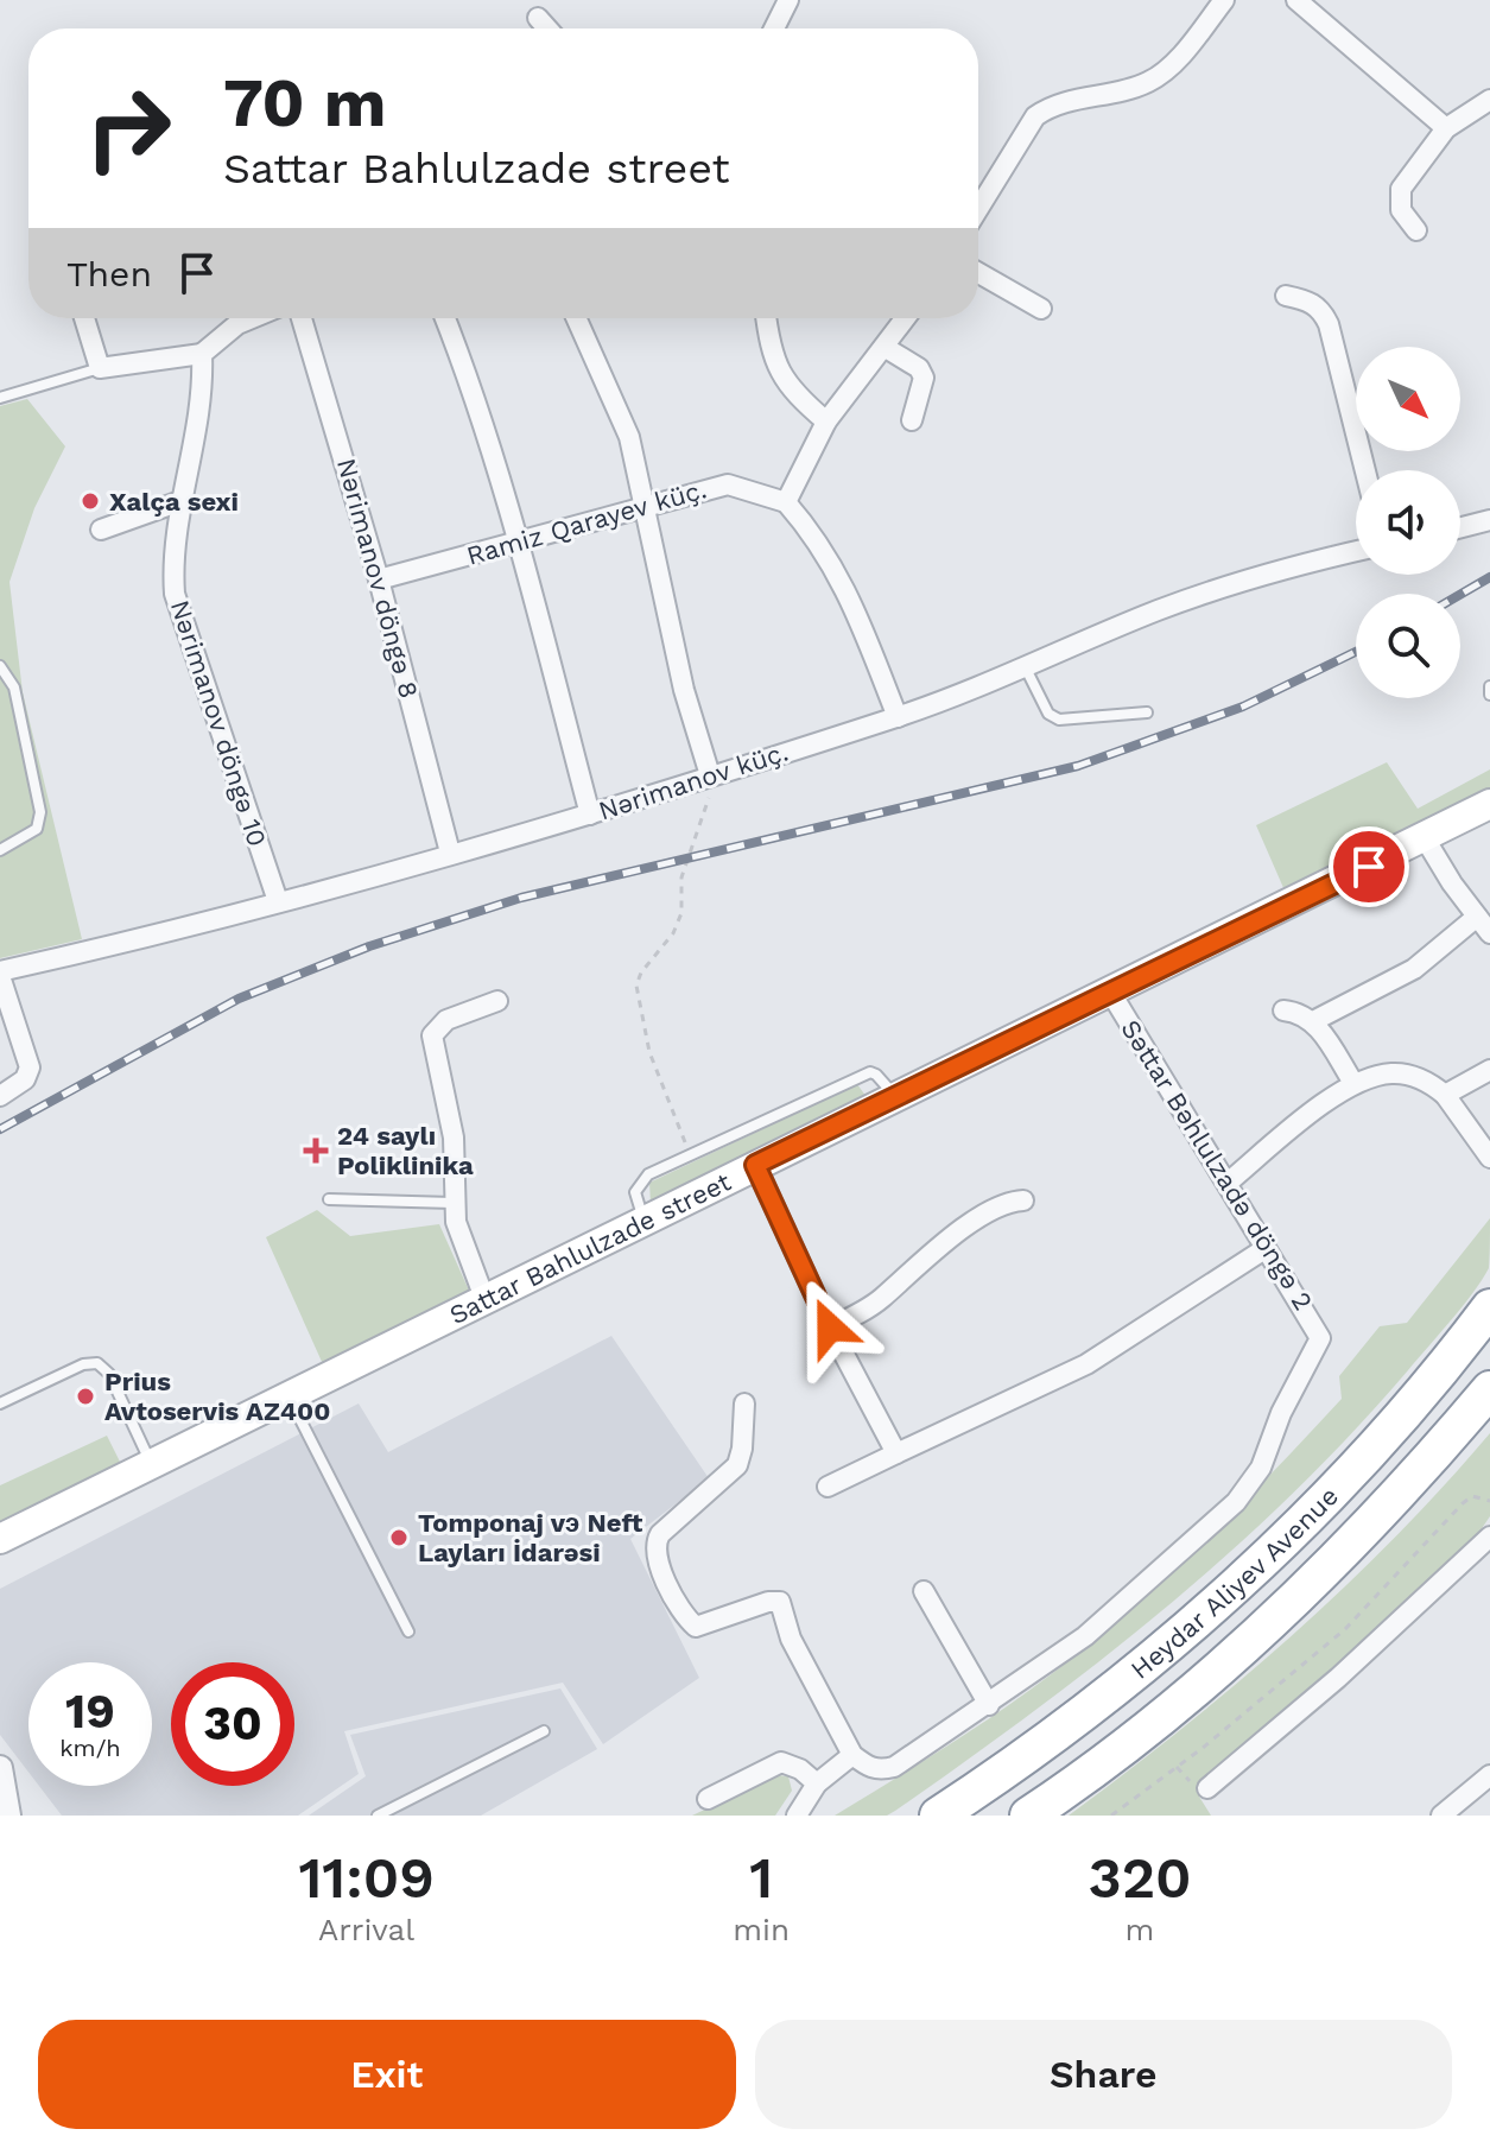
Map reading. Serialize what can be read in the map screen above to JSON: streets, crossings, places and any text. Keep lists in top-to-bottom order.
{
  "streets": {
    "highway": ["Heydar Aliyev Avenue"],
    "main road": ["Sattar Bahlulzade street"],
    "street": [
      "Ramiz Qarayev küç.",
      "Nərimanov döngə 8",
      "Nərimanov döngə 10",
      "Nərimanov küç.",
      "Səttar Bəhlulzadə döngə 2"
    ]
  },
  "crossings": [
    ["Ramiz Qarayev küç.", "Nərimanov döngə 8"],
    ["Nərimanov döngə 8", "Nərimanov küç."],
    ["Nərimanov döngə 10", "Nərimanov küç."],
    ["Səttar Bəhlulzadə döngə 2", "Sattar Bahlulzade street"]
  ],
  "places": {
    "other": ["Xalça sexi", "Prius Avtoservis AZ400", "Tomponaj vэ Neft Layları İdarəsi"],
    "health": ["24 saylı Poliklinika"]
  },
  "north": "bottom right",
  "page": {
    "turn": ["70 m", "Sattar Bahlulzade street"],
    "then": "Then",
    "speed": "19 km/h",
    "limit": "30",
    "eta": [
      "11:09",
      "Arrival",
      "1",
      "min",
      "320",
      "m"
    ],
    "buttons": ["Exit", "Share"]
  }
}
